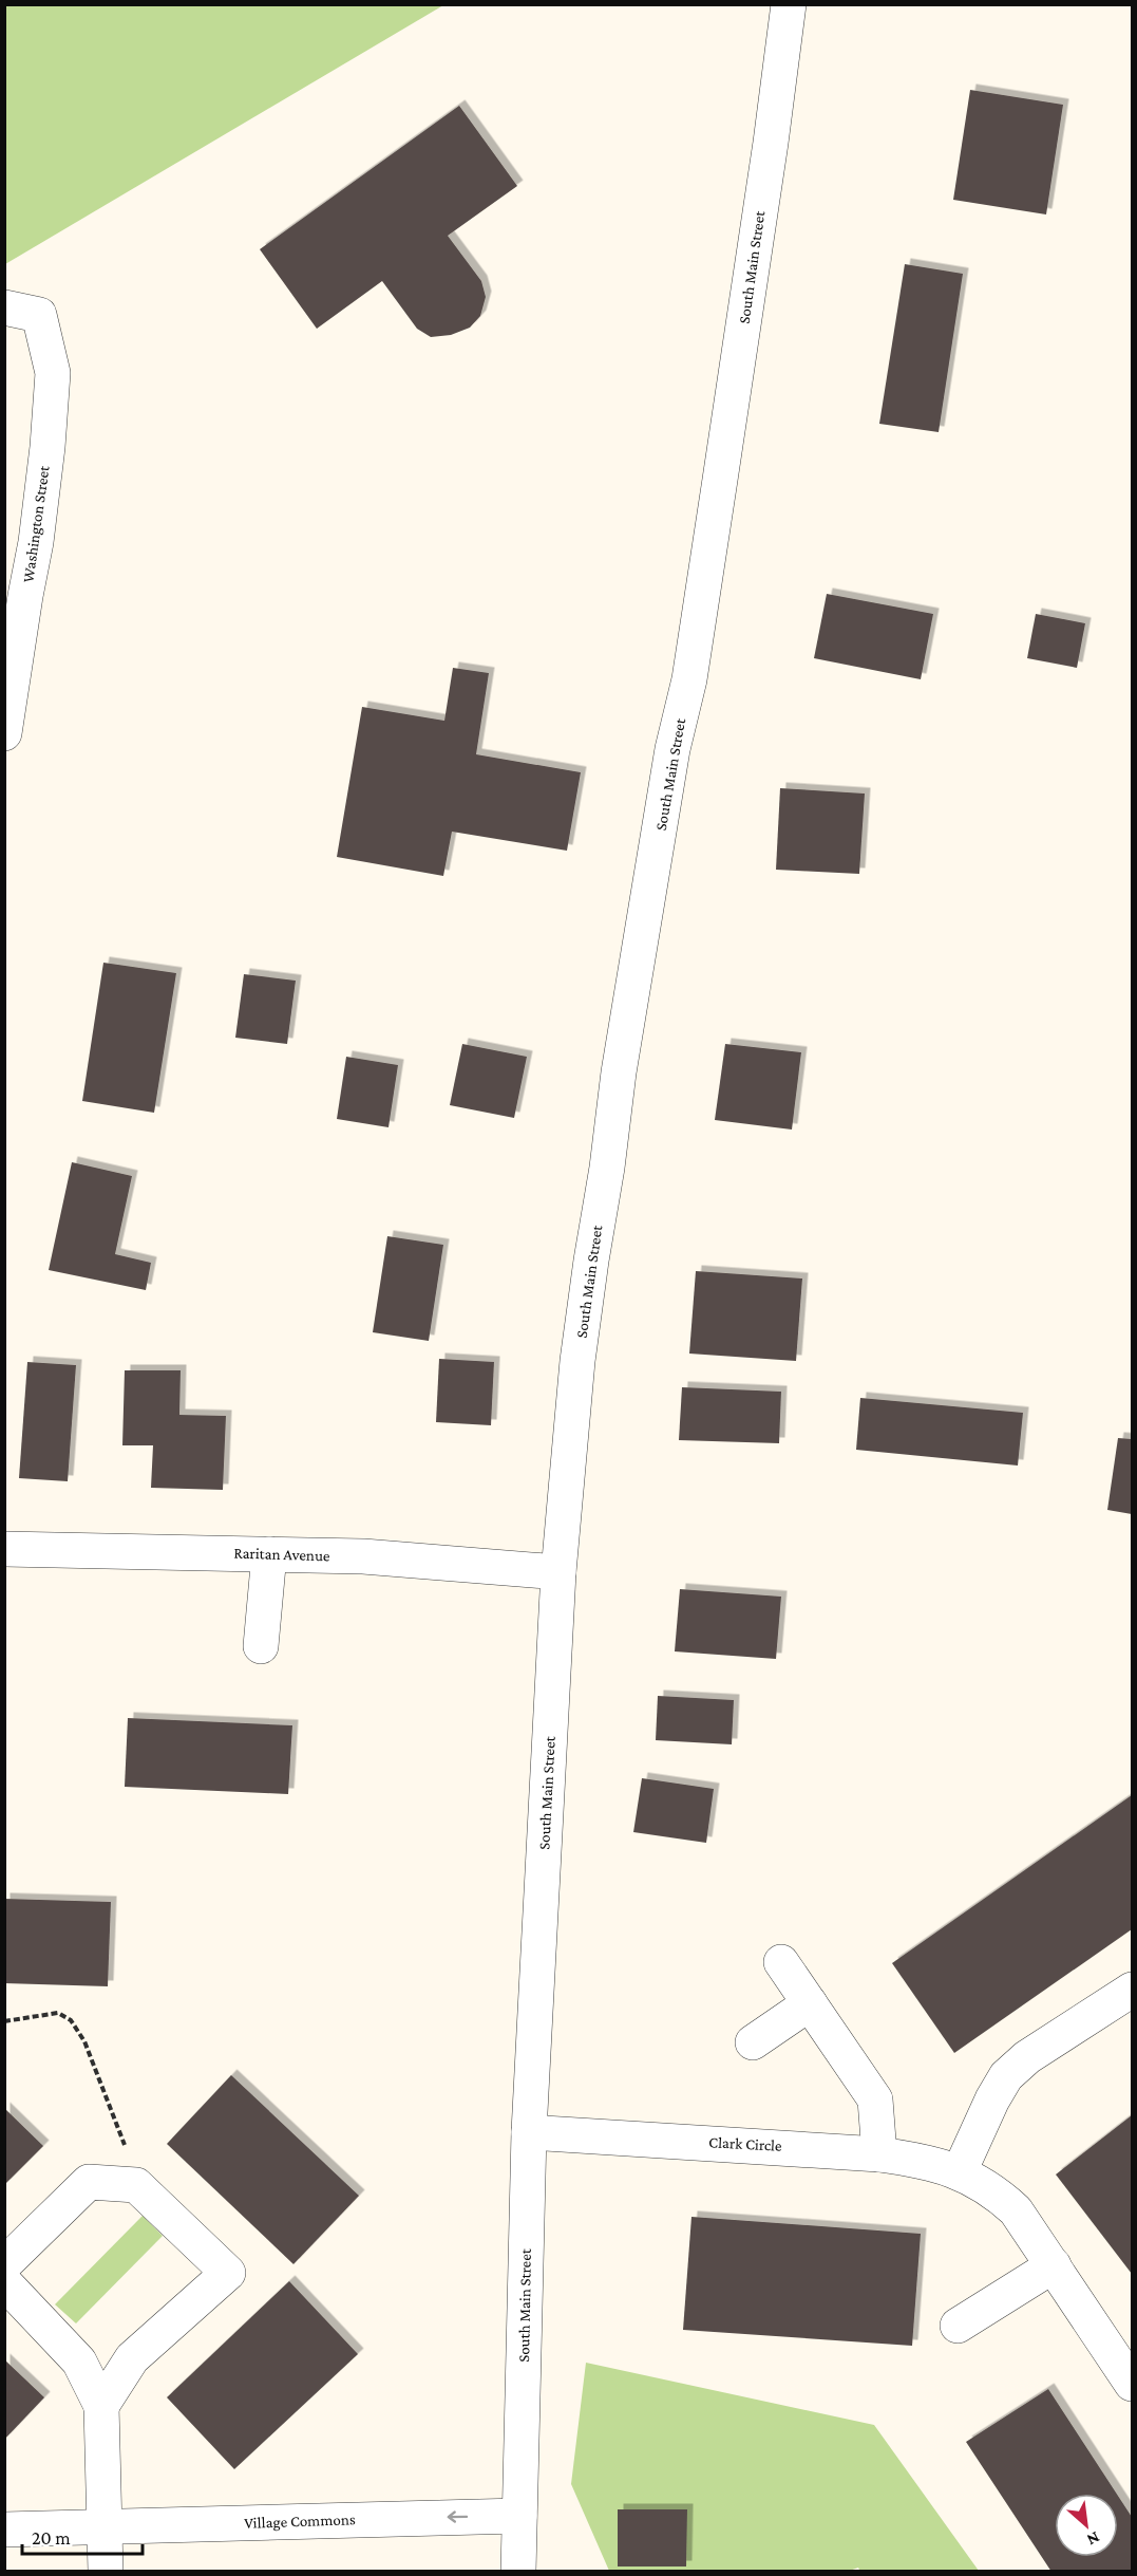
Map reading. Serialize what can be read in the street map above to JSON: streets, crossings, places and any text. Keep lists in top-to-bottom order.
{
  "streets": {
    "street": [
      "South Main Street",
      "Washington Street",
      "Raritan Avenue",
      "Clark Circle",
      "Village Commons"
    ]
  },
  "crossings": [
    ["South Main Street", "Raritan Avenue"],
    ["South Main Street", "Clark Circle"],
    ["South Main Street", "Village Commons"]
  ],
  "one_way": ["Village Commons"],
  "scale_bar": "20 m",
  "north": "bottom right"
}
